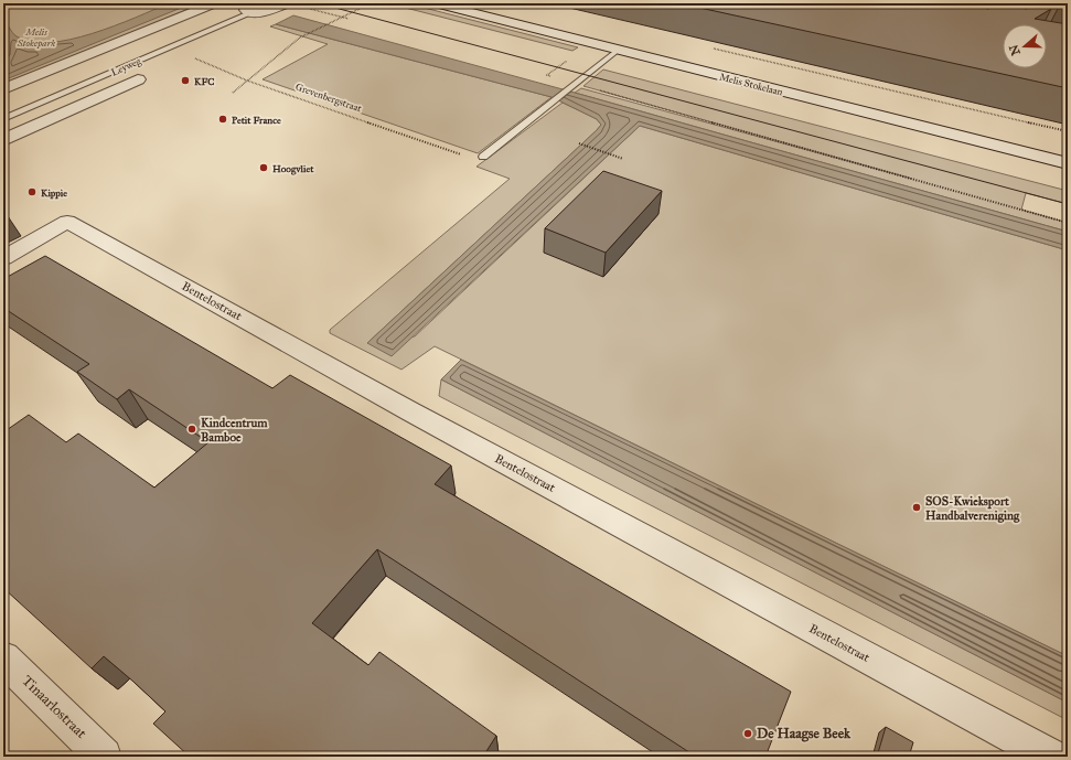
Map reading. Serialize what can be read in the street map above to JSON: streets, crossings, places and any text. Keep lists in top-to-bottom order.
{
  "streets": {
    "street": [
      "Leyweg",
      "Melis Stokelaan",
      "Bentelostraat",
      "Tinaarlostraat"
    ],
    "path": ["Grevenbergstraat"]
  },
  "parks": ["Melis Stokepark"],
  "places": [
    "KFC",
    "Petit France",
    "Hoogvliet",
    "Kippie",
    "Kindcentrum Bamboe",
    "SOS-Kwieksport Handbalvereniging",
    "De Haagse Beek"
  ],
  "north": "left"
}
